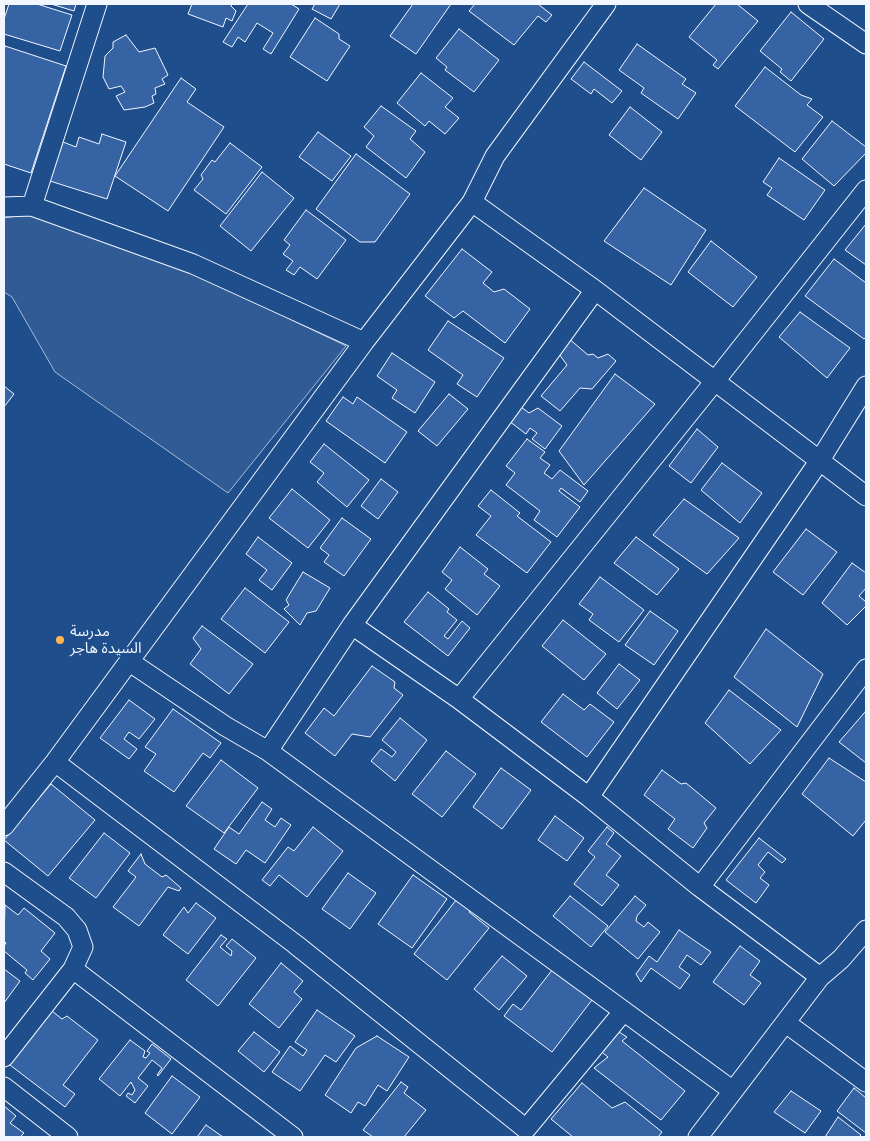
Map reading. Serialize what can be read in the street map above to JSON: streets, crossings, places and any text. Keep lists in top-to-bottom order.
{
  "places": ["مدرسة السيدة هاجر"]
}
